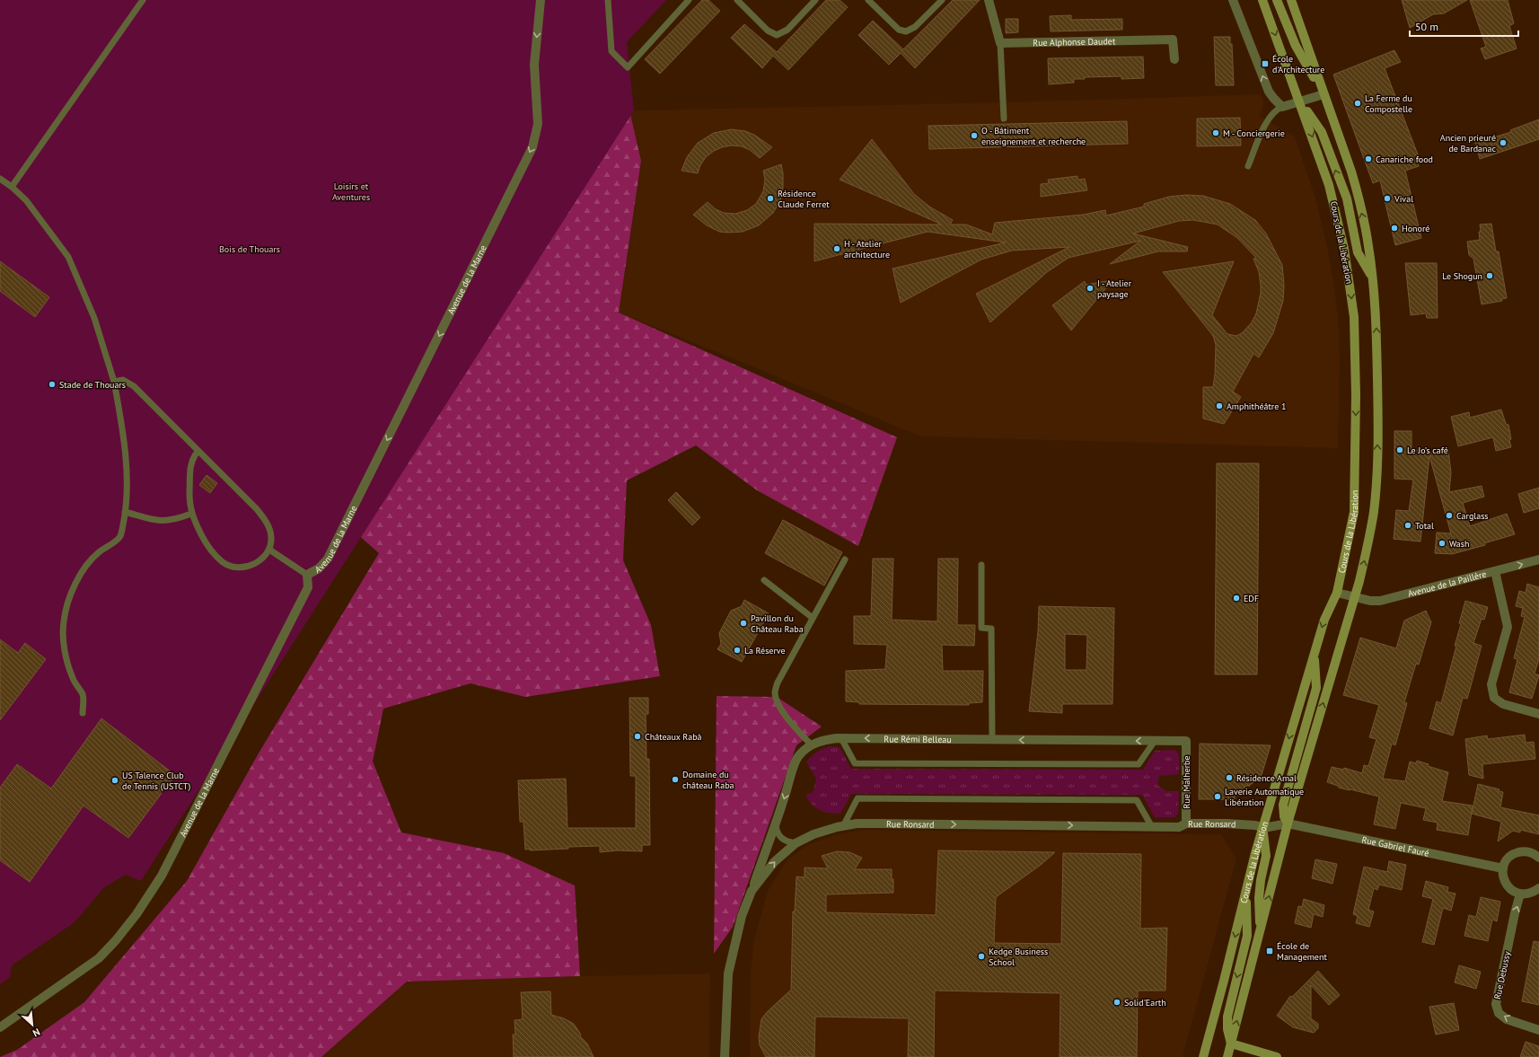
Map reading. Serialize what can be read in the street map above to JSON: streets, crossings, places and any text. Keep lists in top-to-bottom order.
{
  "streets": {
    "main road": ["Cours de la Libération"],
    "street": [
      "Rue Alphonse Daudet",
      "Avenue de la Marne",
      "Avenue de la Paillère",
      "Rue Rémi Belleau",
      "Rue Malherbe",
      "Rue Ronsard",
      "Rue Gabriel Fauré",
      "Rue Debussy"
    ]
  },
  "crossings": [
    ["Cours de la Libération", "Avenue de la Paillère"],
    ["Cours de la Libération", "Rue Ronsard"],
    ["Rue Rémi Belleau", "Rue Malherbe"],
    ["Rue Rémi Belleau", "Rue Ronsard"],
    ["Rue Malherbe", "Rue Ronsard"],
    ["Rue Ronsard", "Rue Gabriel Fauré"]
  ],
  "one_way": [
    "Avenue de la Marne",
    "Rue Rémi Belleau",
    "Rue Ronsard",
    "Rue Debussy"
  ],
  "parks": ["Loisirs et Aventures", "Bois de Thouars"],
  "places": {
    "transit": ["École d'Architecture", "École de Management"],
    "other": [
      "La Ferme du Compostelle",
      "M - Conciergerie",
      "O - Bâtiment enseignement et recherche",
      "Ancien prieuré de Bardanac",
      "Canariche food",
      "Résidence Claude Ferret",
      "Vival",
      "Honoré",
      "H - Atelier architecture",
      "Le Shogun",
      "I - Atelier paysage",
      "Stade de Thouars",
      "Amphithéâtre 1",
      "Le Jo’s café",
      "Carglass",
      "Total",
      "Wash",
      "EDF",
      "Pavillon du Château Raba",
      "La Réserve",
      "Châteaux Rabà",
      "Résidence Amal",
      "Domaine du château Raba",
      "US Talence Club de Tennis (USTCT)",
      "Laverie Automatique Libération",
      "Kedge Business School",
      "Solid'Earth"
    ]
  },
  "scale_bar": "50 m",
  "north": "bottom right"
}
